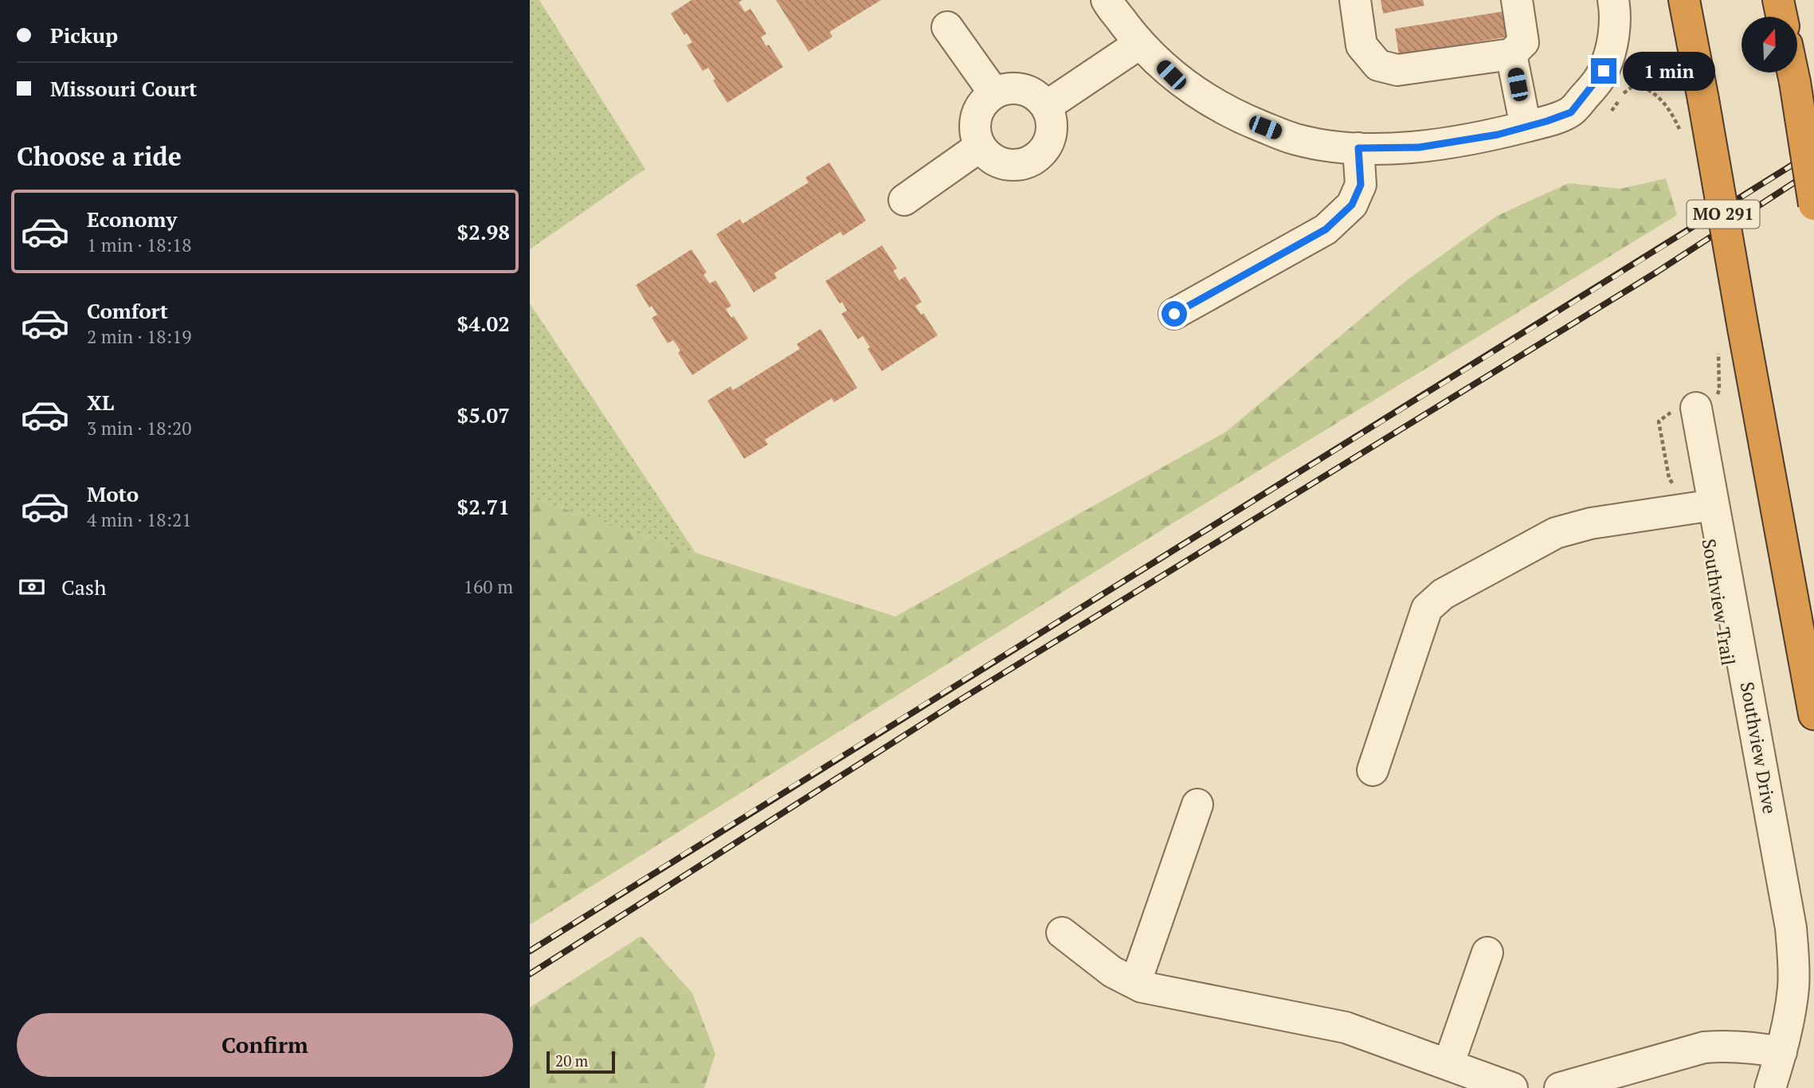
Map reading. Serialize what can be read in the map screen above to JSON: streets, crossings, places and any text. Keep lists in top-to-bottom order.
{
  "streets": {
    "highway": ["MO 291"],
    "street": ["Southview Drive"]
  },
  "scale_bar": "20 m",
  "north": "top",
  "page": {
    "banner": ["Pickup", "Missouri Court"],
    "bubble": "1 min",
    "heading": "Choose a ride",
    "list": [
      {
        "name": "Economy",
        "note": "1 min · 18:18",
        "value": "$2.98"
      },
      {
        "name": "Comfort",
        "note": "2 min · 18:19",
        "value": "$4.02"
      },
      {
        "name": "XL",
        "note": "3 min · 18:20",
        "value": "$5.07"
      },
      {
        "name": "Moto",
        "note": "4 min · 18:21",
        "value": "$2.71"
      }
    ],
    "pay": ["Cash", "160 m"],
    "buttons": "Confirm",
    "scale": "20 m"
  }
}
